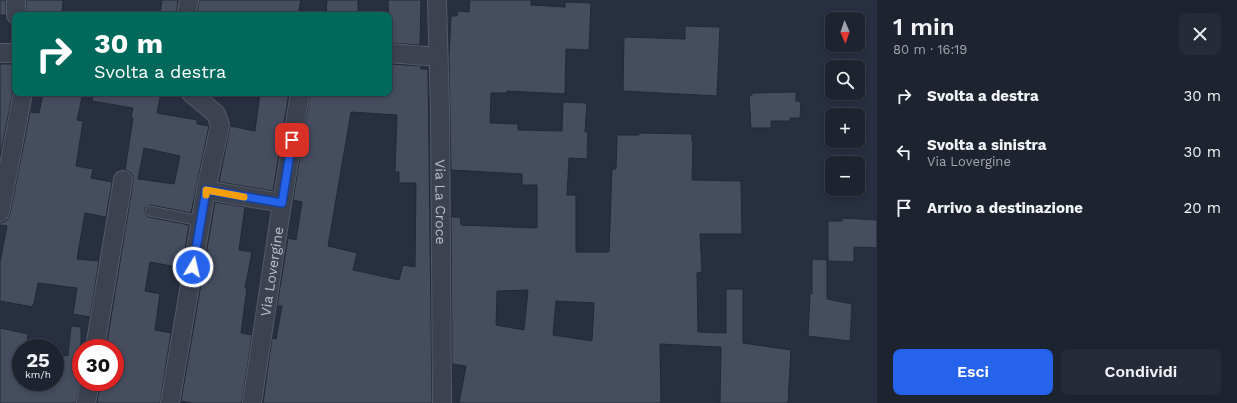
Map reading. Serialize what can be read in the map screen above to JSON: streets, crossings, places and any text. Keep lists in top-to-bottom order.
{
  "streets": {
    "street": ["Via La Croce", "Via Lovergine"]
  },
  "north": "bottom",
  "page": {
    "heading": ["1 min", "80 m · 16:19"],
    "map_buttons": ["+", "−"],
    "turn": ["30 m", "Svolta a destra"],
    "list": [
      {
        "name": "Svolta a destra",
        "value": "30 m"
      },
      {
        "name": "Svolta a sinistra",
        "note": "Via Lovergine",
        "value": "30 m"
      },
      {
        "name": "Arrivo a destinazione",
        "value": "20 m"
      }
    ],
    "speed": "25 km/h",
    "limit": "30",
    "buttons": ["Esci", "Condividi"]
  }
}
